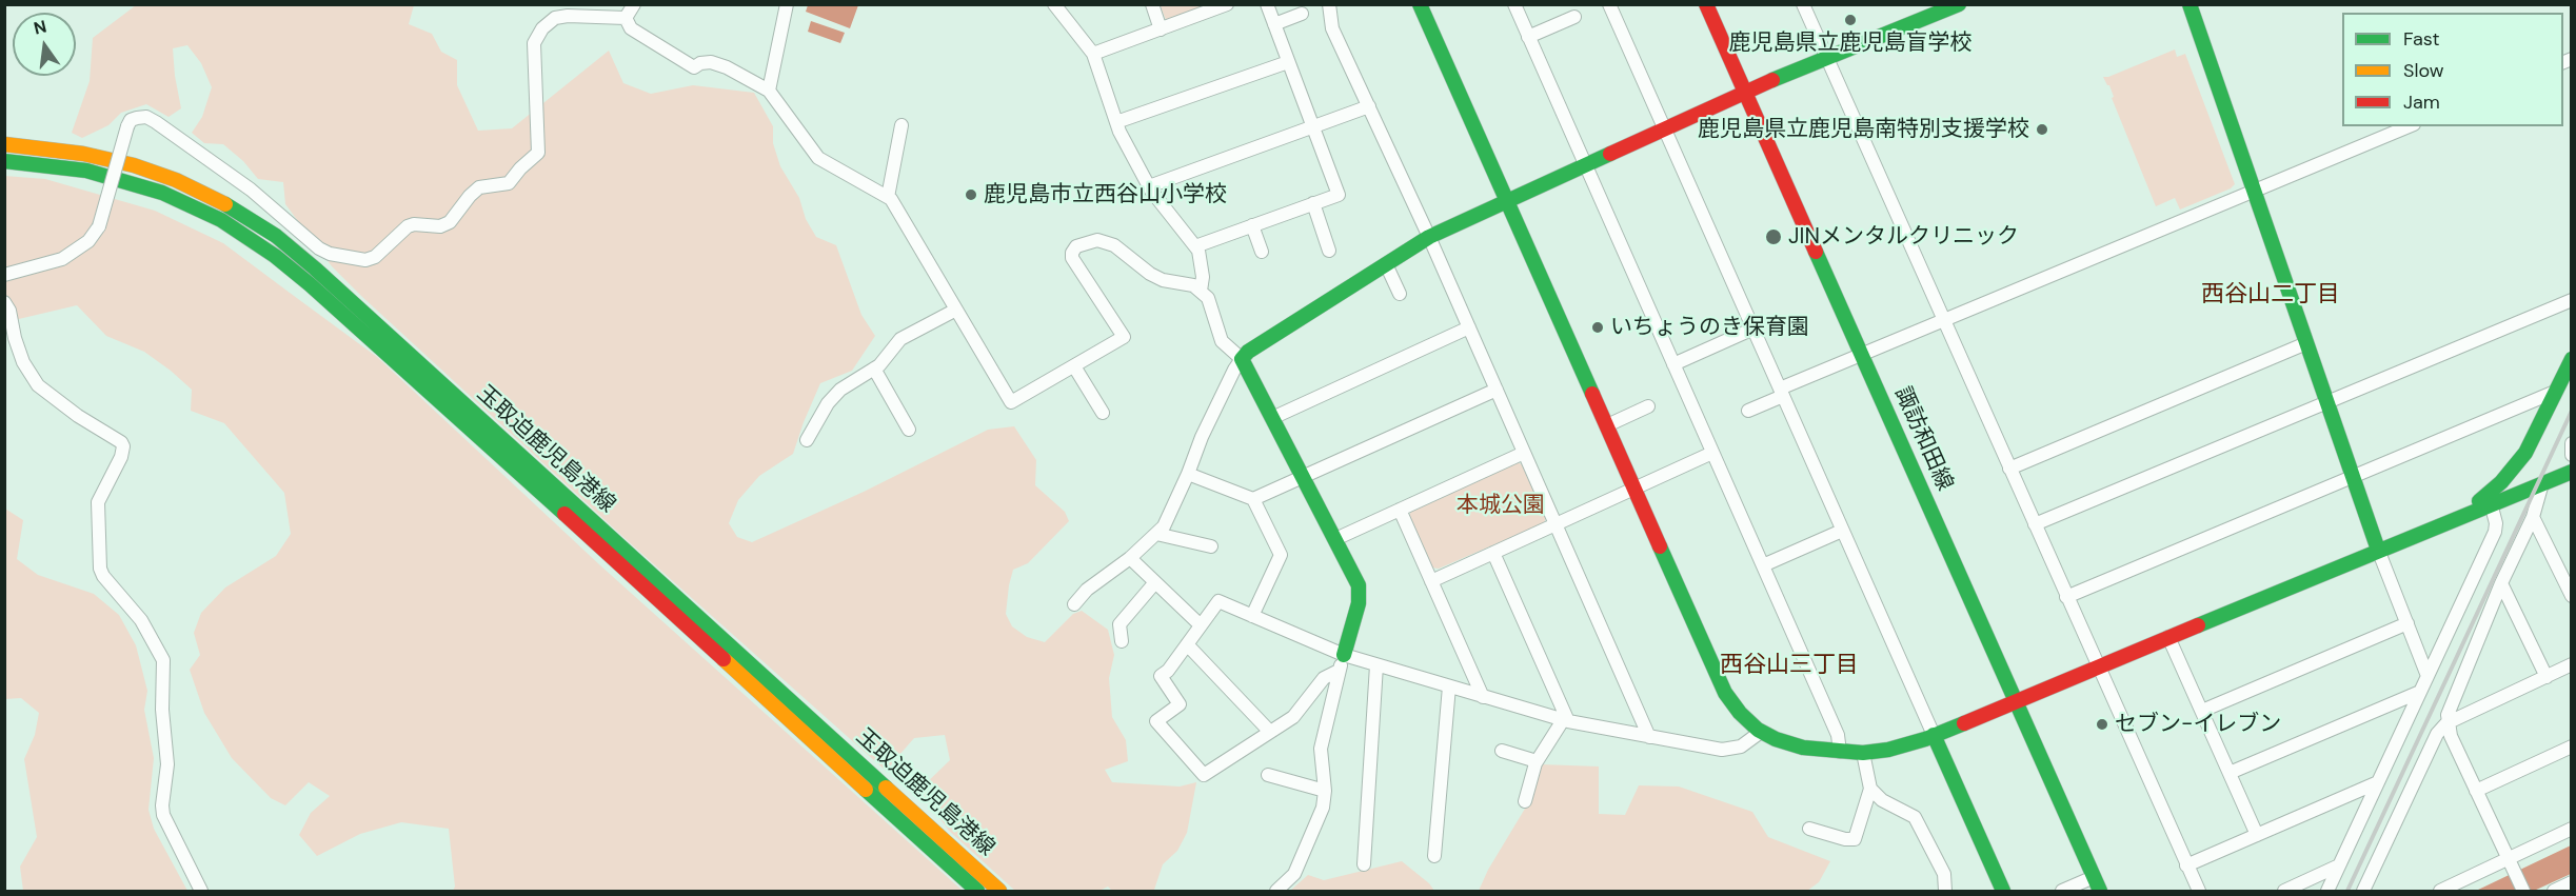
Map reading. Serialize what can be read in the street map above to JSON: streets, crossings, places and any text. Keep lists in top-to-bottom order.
{
  "streets": {
    "street": ["諏訪和田線", "玉取迫鹿児島港線"]
  },
  "districts": ["西谷山二丁目", "西谷山三丁目"],
  "parks": ["本城公園"],
  "places": [
    "鹿児島県立鹿児島盲学校",
    "鹿児島県立鹿児島南特別支援学校",
    "鹿児島市立西谷山小学校",
    "JINメンタルクリニック",
    "いちょうのき保育園",
    "セブン-イレブン"
  ],
  "legend": ["Fast", "Slow", "Jam"],
  "north": "top"
}
